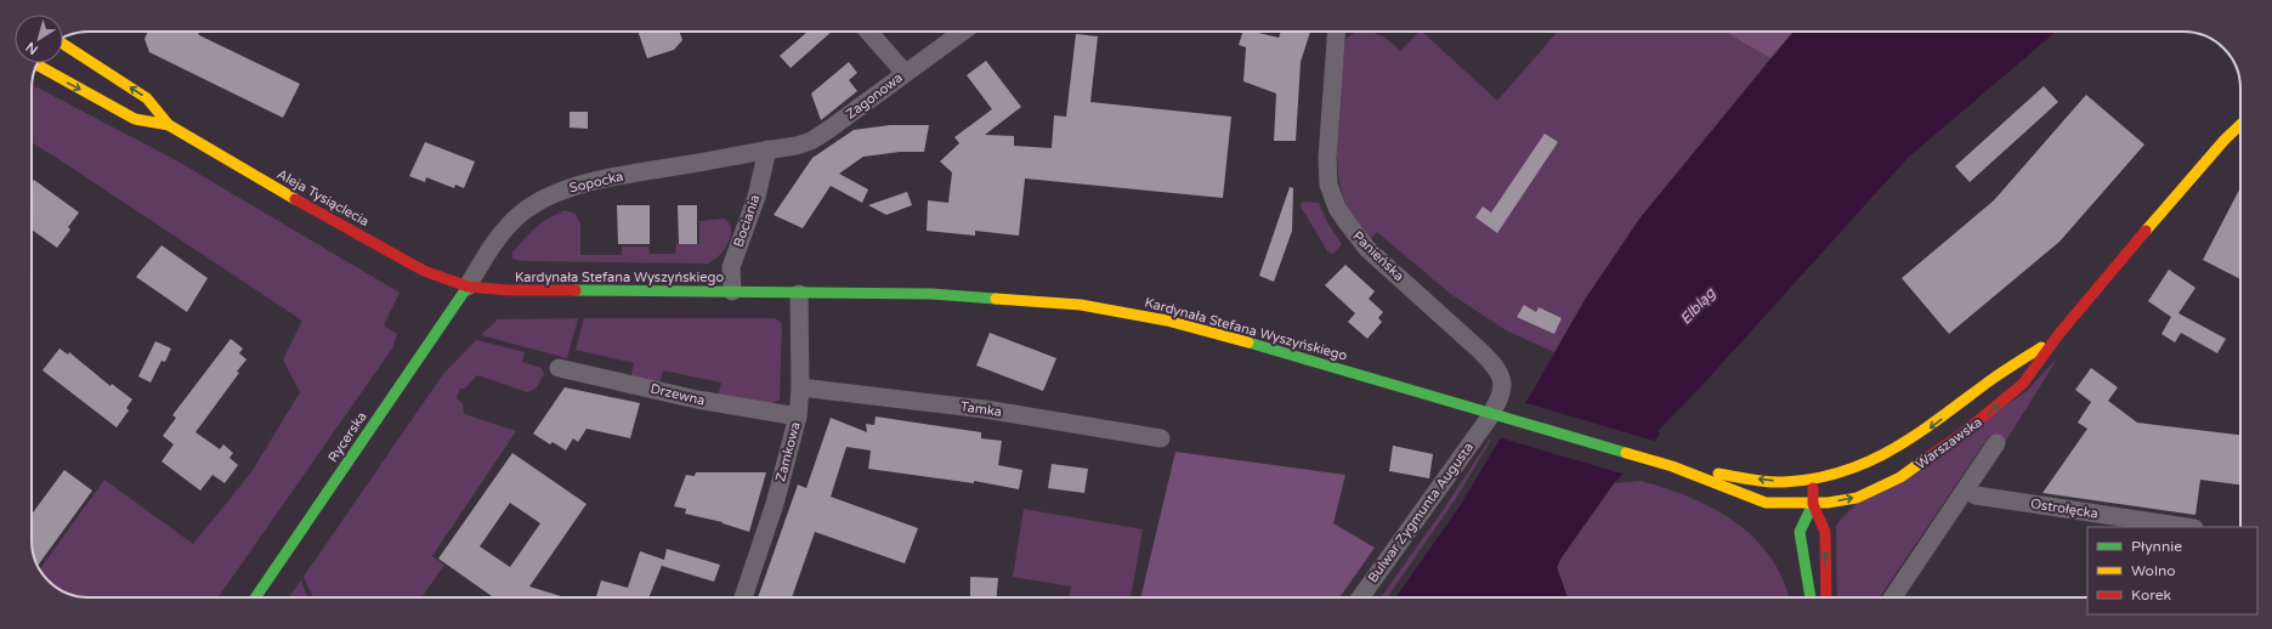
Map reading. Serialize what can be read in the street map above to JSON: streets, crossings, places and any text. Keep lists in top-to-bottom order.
{
  "streets": {
    "main road": [
      "Aleja Tysiąclecia",
      "Kardynała Stefana Wyszyńskiego",
      "Rycerska",
      "Warszawska"
    ],
    "street": [
      "Zagonowa",
      "Sopocka",
      "Bociania",
      "Panieńska",
      "Drzewna",
      "Tamka",
      "Zamkowa",
      "Ostrołęcka",
      "Bulwar Zygmunta Augusta"
    ]
  },
  "crossings": [
    ["Zagonowa", "Sopocka"],
    ["Zagonowa", "Bociania"],
    ["Sopocka", "Aleja Tysiąclecia"],
    ["Sopocka", "Bociania"],
    ["Sopocka", "Kardynała Stefana Wyszyńskiego"],
    ["Sopocka", "Rycerska"],
    ["Aleja Tysiąclecia", "Kardynała Stefana Wyszyńskiego"],
    ["Aleja Tysiąclecia", "Rycerska"],
    ["Bociania", "Kardynała Stefana Wyszyńskiego"],
    ["Panieńska", "Kardynała Stefana Wyszyńskiego"],
    ["Panieńska", "Bulwar Zygmunta Augusta"],
    ["Kardynała Stefana Wyszyńskiego", "Rycerska"],
    ["Kardynała Stefana Wyszyńskiego", "Warszawska"],
    ["Kardynała Stefana Wyszyńskiego", "Zamkowa"],
    ["Kardynała Stefana Wyszyńskiego", "Bulwar Zygmunta Augusta"],
    ["Drzewna", "Zamkowa"],
    ["Tamka", "Zamkowa"],
    ["Warszawska", "Ostrołęcka"]
  ],
  "water": ["Elbląg"],
  "legend": ["Płynnie", "Wolno", "Korek"],
  "north": "bottom left"
}
